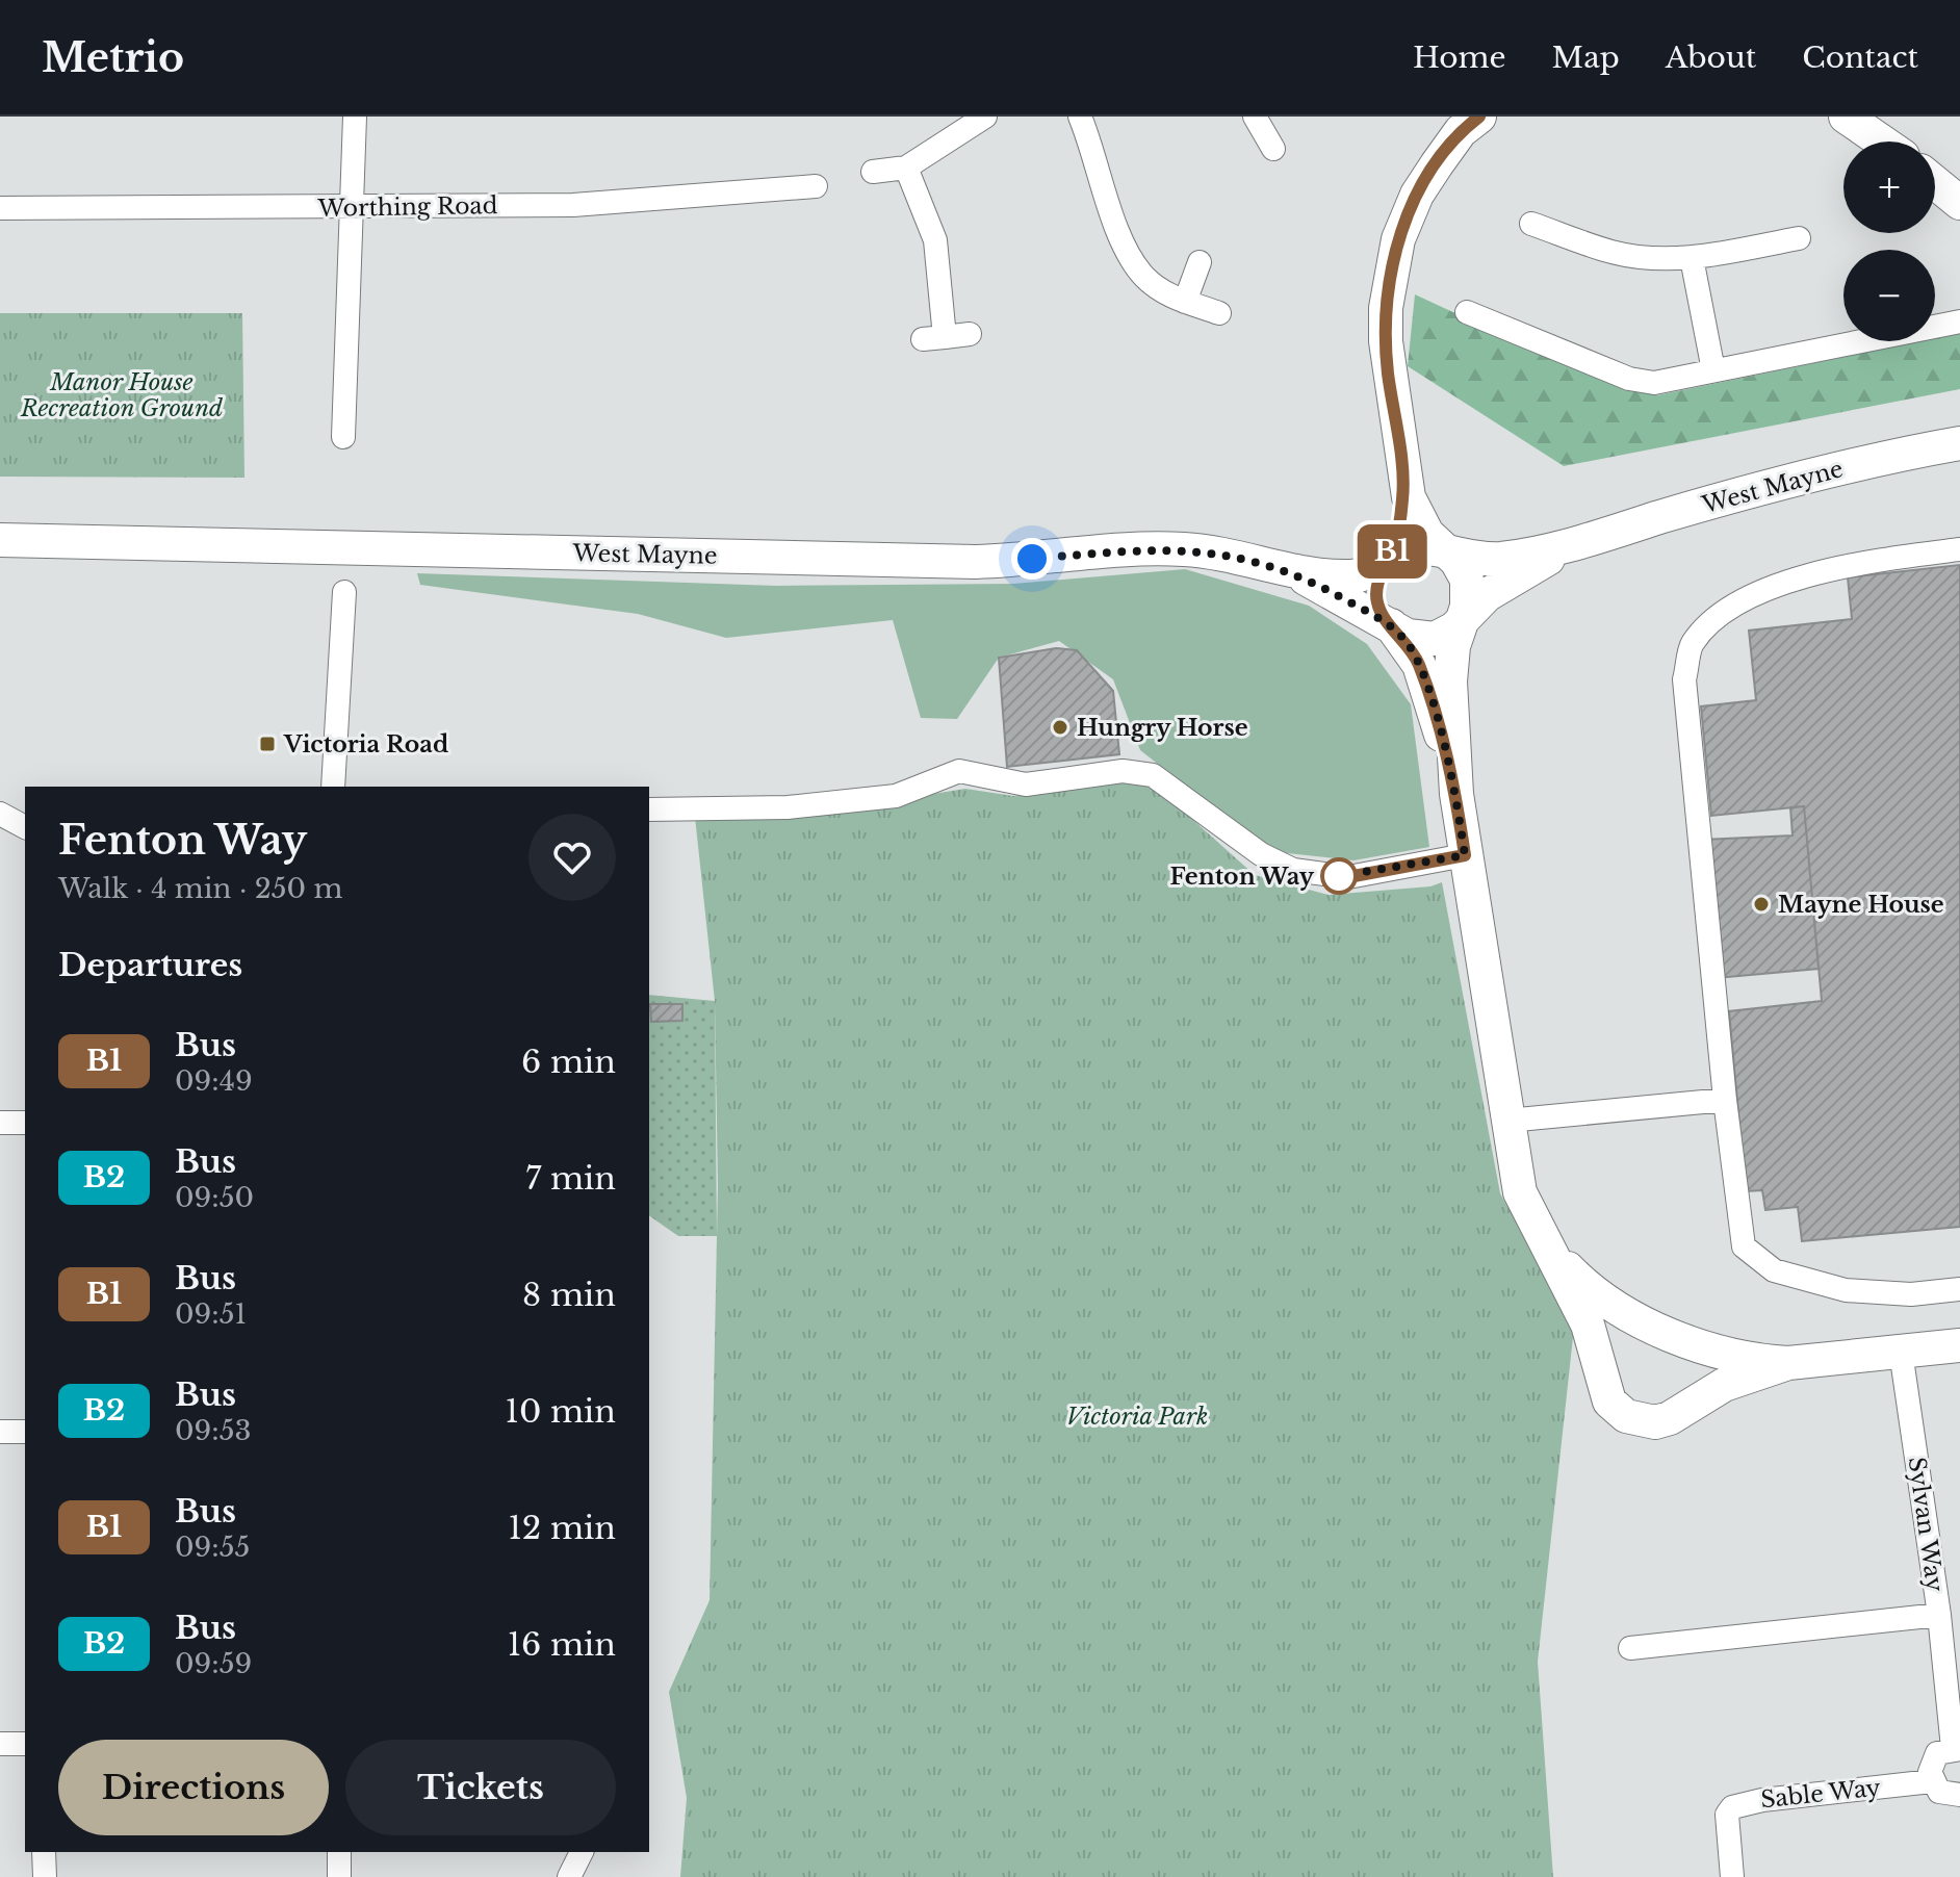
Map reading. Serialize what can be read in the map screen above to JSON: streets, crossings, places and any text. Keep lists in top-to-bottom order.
{
  "streets": {
    "street": [
      "Worthing Road",
      "West Mayne",
      "Sylvan Way",
      "Sable Way"
    ]
  },
  "parks": ["Manor House Recreation Ground", "Victoria Park"],
  "places": {
    "other": ["Hungry Horse", "Fenton Way", "Mayne House"],
    "transit": ["Victoria Road"]
  },
  "lines": ["bus line B1"],
  "page": {
    "header": "Metrio",
    "nav": [
      "Home",
      "Map",
      "About",
      "Contact"
    ],
    "on_map": "B1",
    "map_buttons": ["+", "−"],
    "heading": [
      ["Fenton Way", "Walk · 4 min · 250 m"],
      "Departures"
    ],
    "list": [
      {
        "mark": "B1",
        "name": "Bus",
        "note": "09:49",
        "value": "6 min"
      },
      {
        "mark": "B2",
        "name": "Bus",
        "note": "09:50",
        "value": "7 min"
      },
      {
        "mark": "B1",
        "name": "Bus",
        "note": "09:51",
        "value": "8 min"
      },
      {
        "mark": "B2",
        "name": "Bus",
        "note": "09:53",
        "value": "10 min"
      },
      {
        "mark": "B1",
        "name": "Bus",
        "note": "09:55",
        "value": "12 min"
      },
      {
        "mark": "B2",
        "name": "Bus",
        "note": "09:59",
        "value": "16 min"
      }
    ],
    "buttons": ["Directions", "Tickets"]
  }
}
